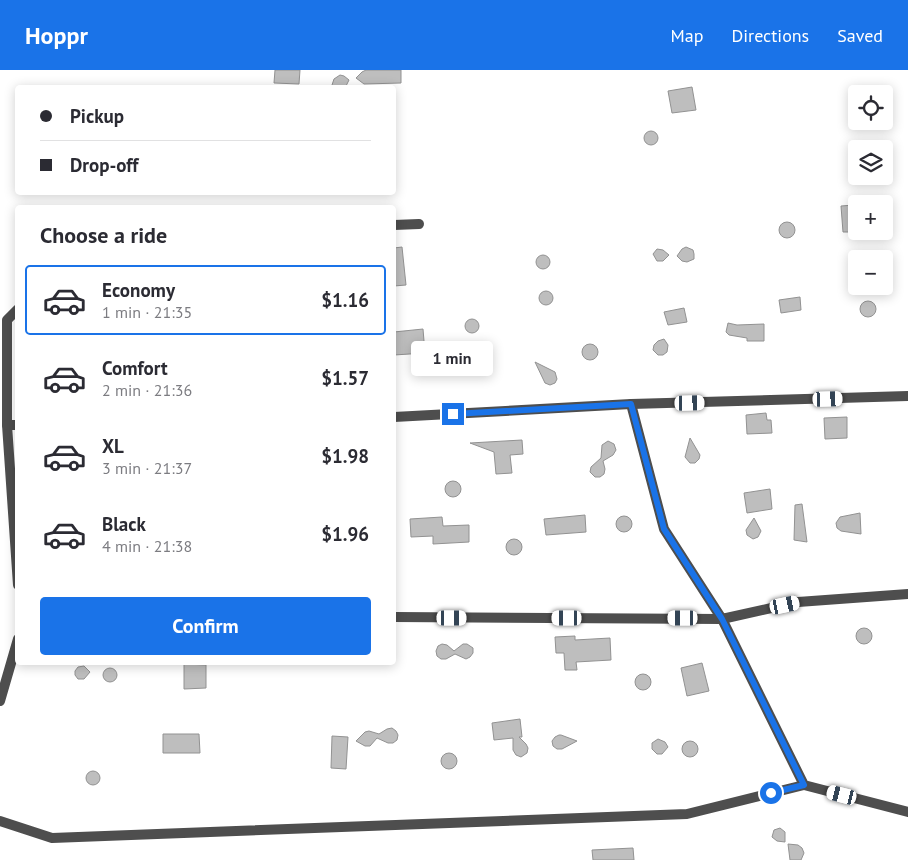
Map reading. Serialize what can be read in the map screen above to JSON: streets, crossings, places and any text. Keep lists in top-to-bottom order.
{
  "page": {
    "header": "Hoppr",
    "nav": ["Map", "Directions", "Saved"],
    "map_buttons": ["+", "−"],
    "banner": ["Pickup", "Drop-off"],
    "heading": "Choose a ride",
    "list": [
      {
        "name": "Economy",
        "note": "1 min · 21:35",
        "value": "$1.16"
      },
      {
        "name": "Comfort",
        "note": "2 min · 21:36",
        "value": "$1.57"
      },
      {
        "name": "XL",
        "note": "3 min · 21:37",
        "value": "$1.98"
      },
      {
        "name": "Black",
        "note": "4 min · 21:38",
        "value": "$1.96"
      }
    ],
    "bubble": "1 min",
    "buttons": "Confirm"
  }
}
